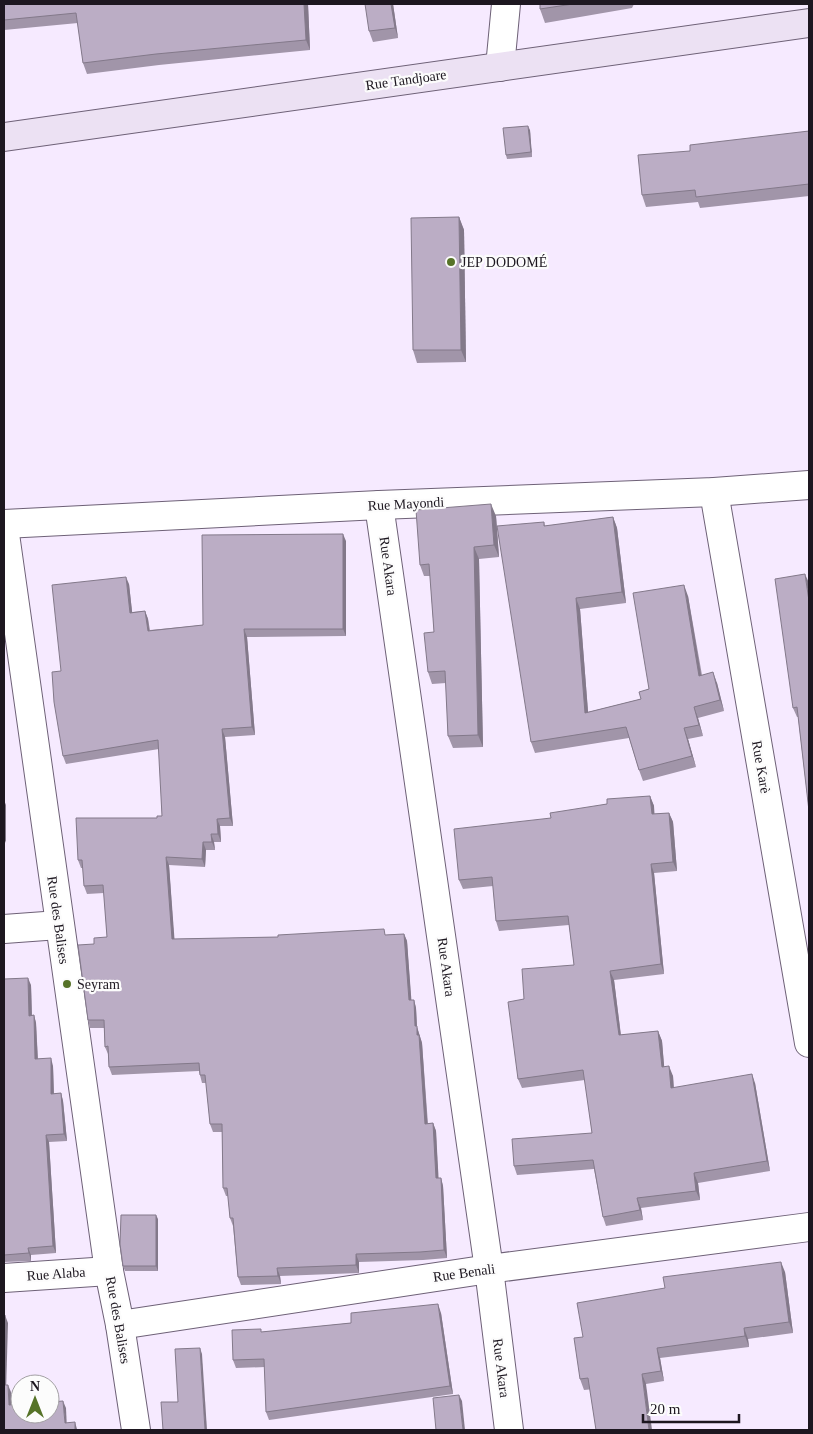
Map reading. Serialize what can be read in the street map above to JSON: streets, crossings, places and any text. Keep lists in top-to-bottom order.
{
  "streets": {
    "street": [
      "Rue Tandjoare",
      "Rue Mayondi",
      "Rue Akara",
      "Rue Karè",
      "Rue des Balises",
      "Rue Benali",
      "Rue Alaba"
    ]
  },
  "crossings": [
    ["Rue Mayondi", "Rue Akara"],
    ["Rue Mayondi", "Rue Karè"],
    ["Rue Mayondi", "Rue des Balises"],
    ["Rue Akara", "Rue Benali"],
    ["Rue des Balises", "Rue Benali"],
    ["Rue des Balises", "Rue Alaba"]
  ],
  "places": ["JEP DODOMÉ", "Seyram"],
  "scale_bar": "20 m",
  "north": "top"
}
